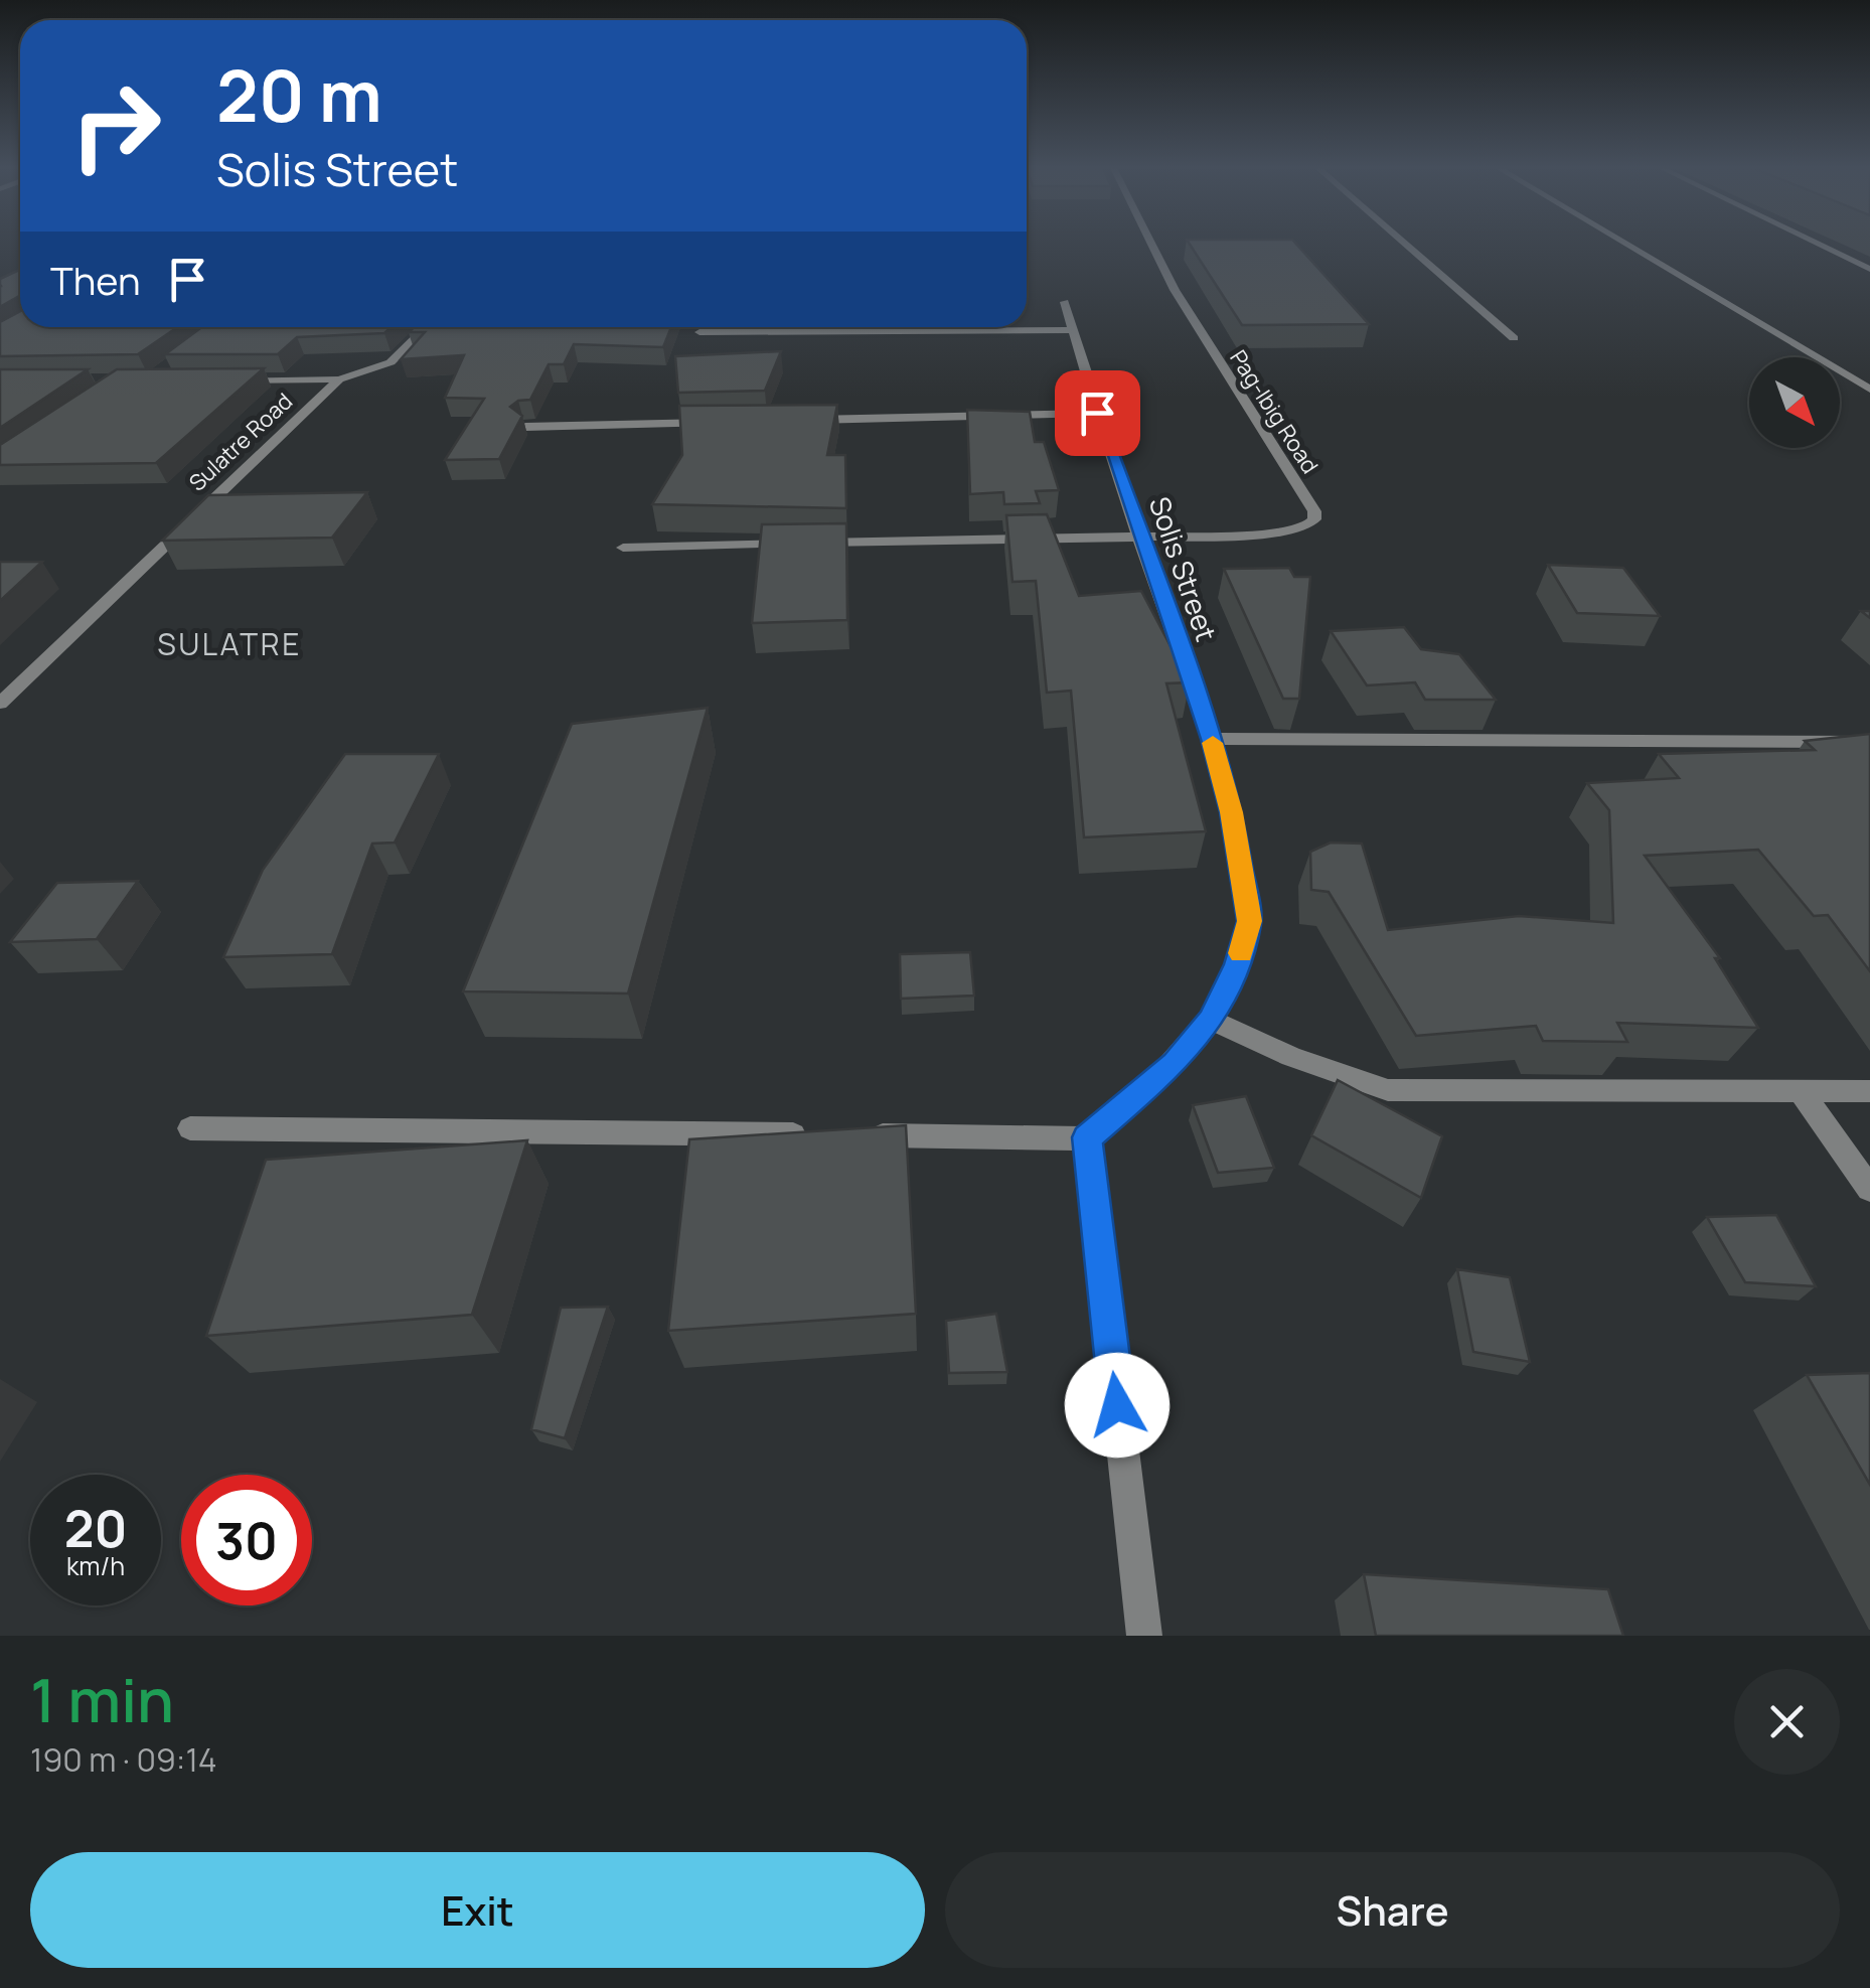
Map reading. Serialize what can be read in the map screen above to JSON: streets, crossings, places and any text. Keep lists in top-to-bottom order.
{
  "streets": {
    "street": ["Pag-Ibig Road", "Sulatre Road", "Solis Street"]
  },
  "crossings": [
    ["Pag-Ibig Road", "Solis Street"]
  ],
  "districts": ["SULATRE"],
  "north": "bottom right",
  "page": {
    "turn": ["20 m", "Solis Street"],
    "then": "Then",
    "speed": "20 km/h",
    "limit": "30",
    "heading": ["1 min", "190 m · 09:14"],
    "buttons": ["Exit", "Share"]
  }
}
